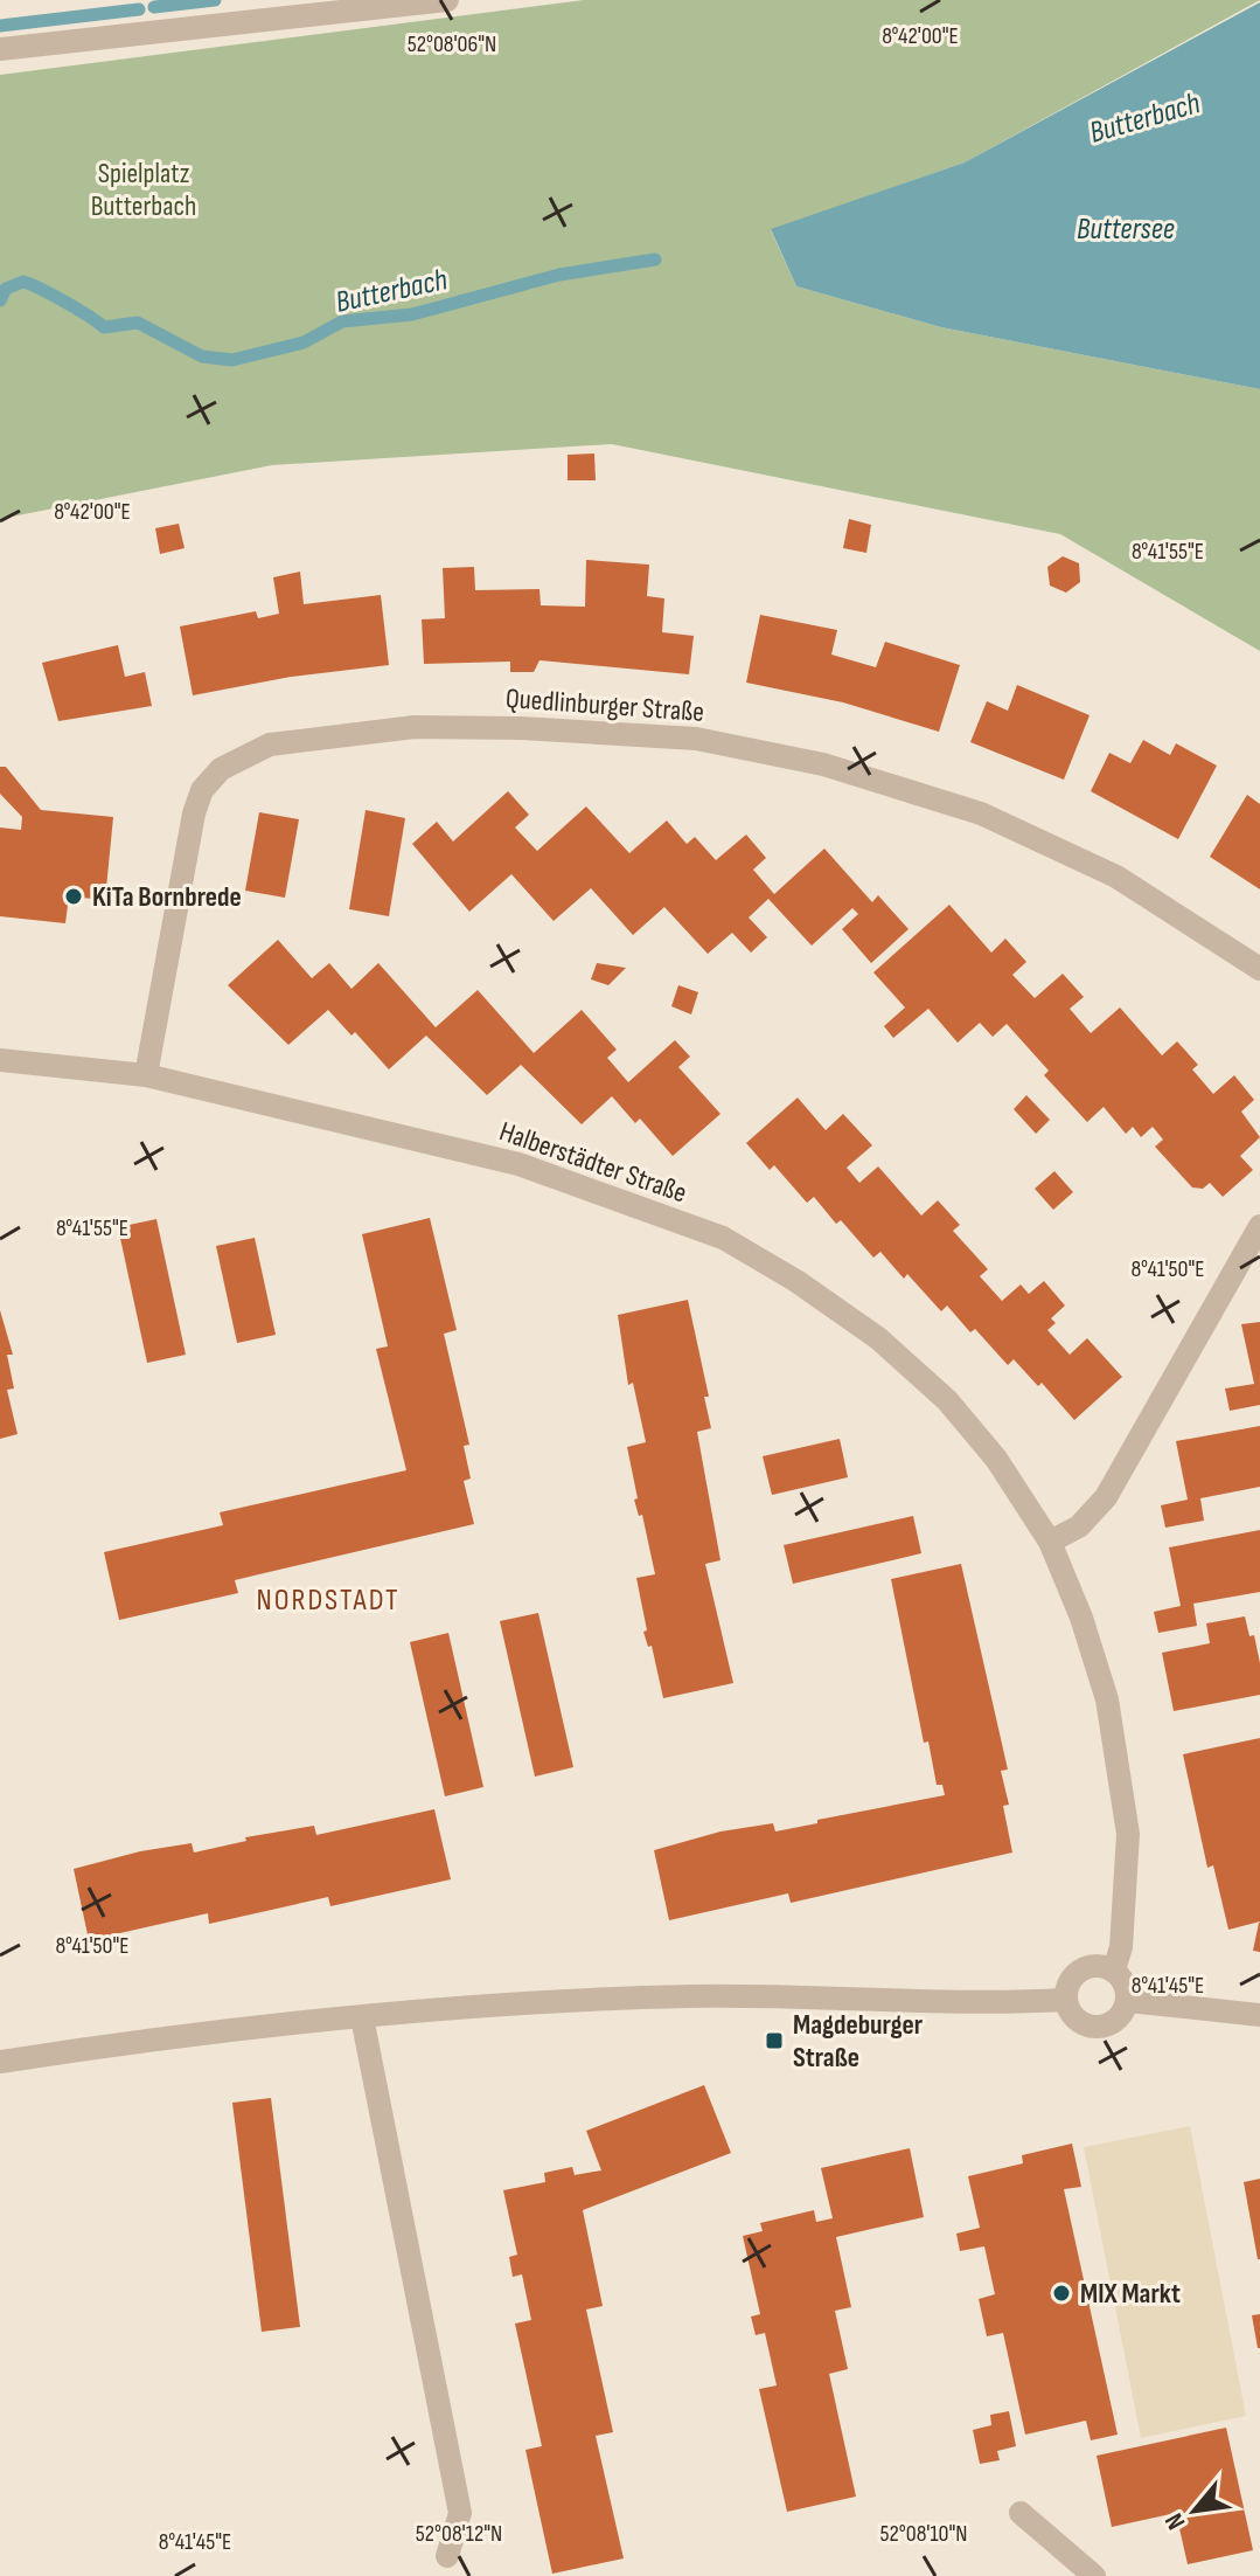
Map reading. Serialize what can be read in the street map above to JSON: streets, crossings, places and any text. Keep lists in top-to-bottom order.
{
  "streets": {
    "street": ["Quedlinburger Straße", "Halberstädter Straße"]
  },
  "crossings": [
    ["Quedlinburger Straße", "Halberstädter Straße"]
  ],
  "districts": ["NORDSTADT"],
  "water": ["Butterbach", "Buttersee"],
  "parks": ["Spielplatz Butterbach"],
  "places": {
    "other": ["KiTa Bornbrede", "MIX Markt"],
    "transit": ["Magdeburger Straße"]
  },
  "north": "bottom left",
  "coordinates": [
    "8°42'00\"E",
    "52°08'06\"N",
    "8°41'55\"E",
    "8°41'50\"E",
    "8°41'45\"E",
    "52°08'12\"N",
    "52°08'10\"N"
  ]
}
